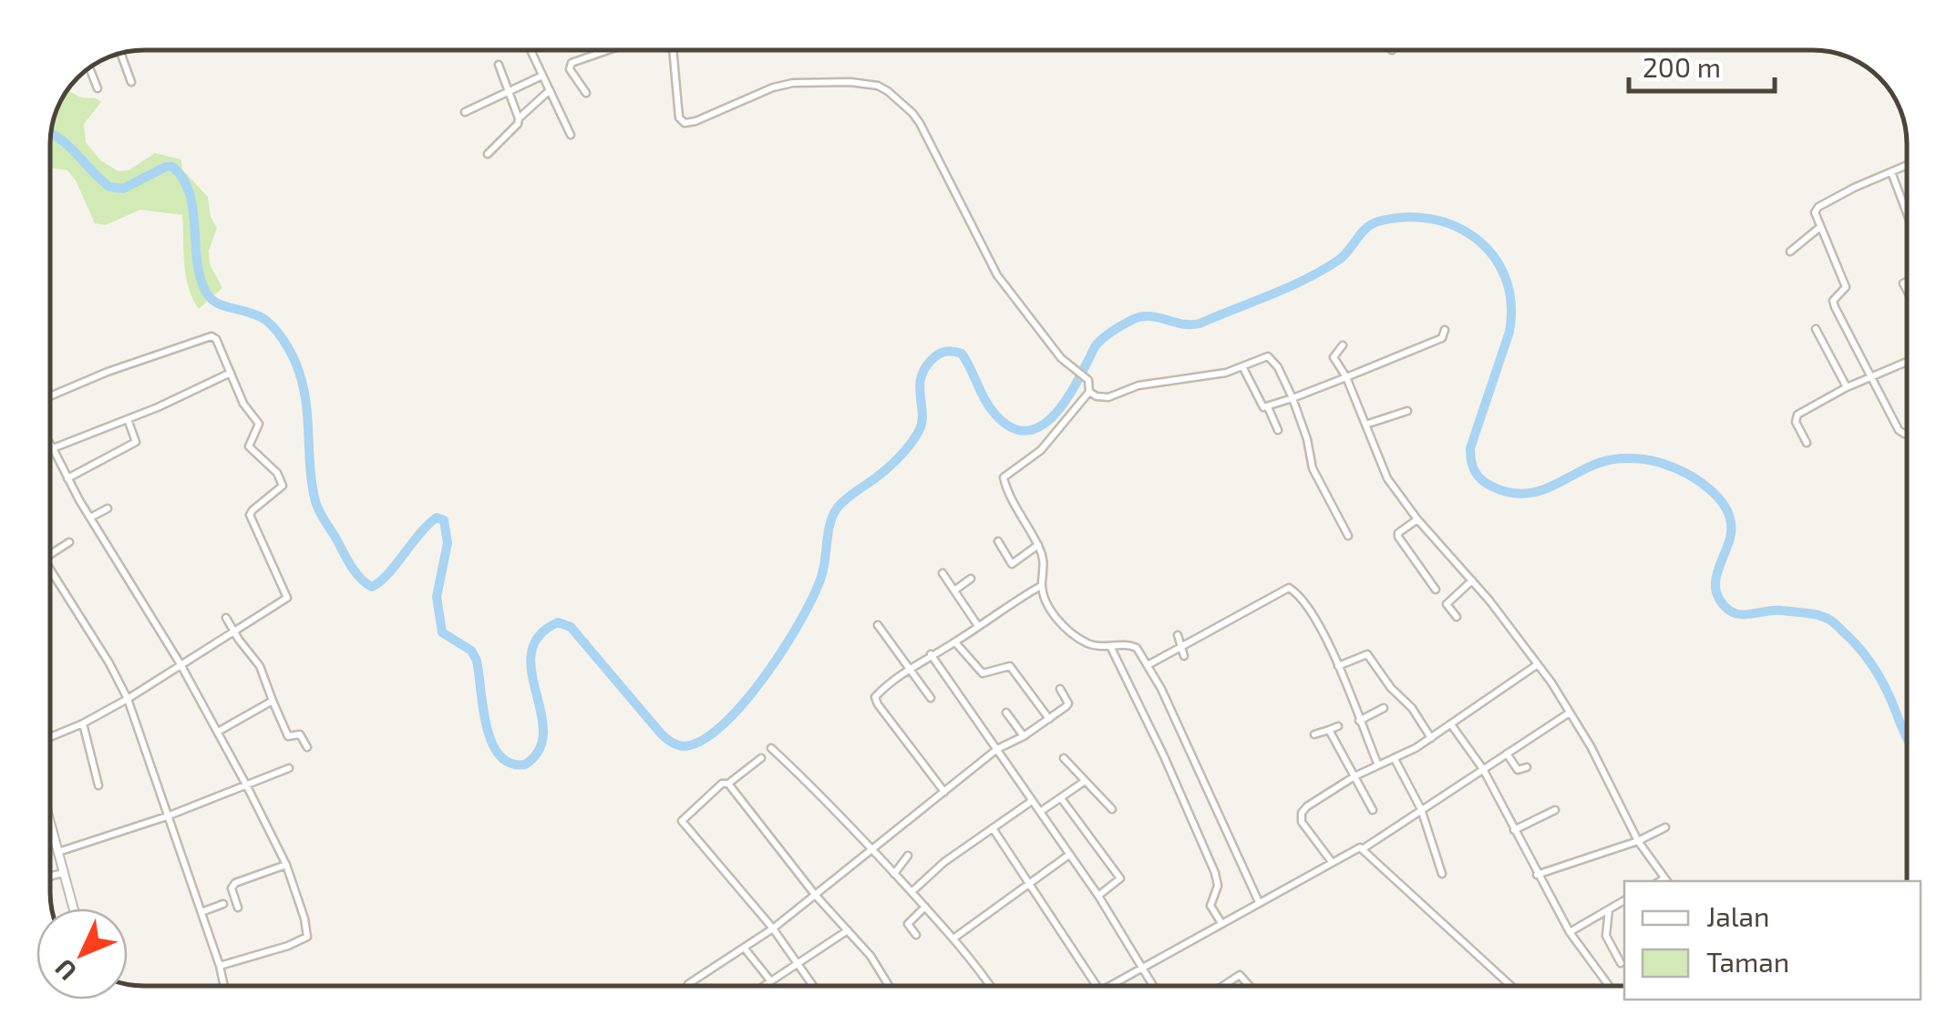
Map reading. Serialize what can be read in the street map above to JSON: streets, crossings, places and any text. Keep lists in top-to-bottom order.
{
  "legend": ["Jalan", "Taman"],
  "scale_bar": "200 m",
  "north": "bottom left"
}
